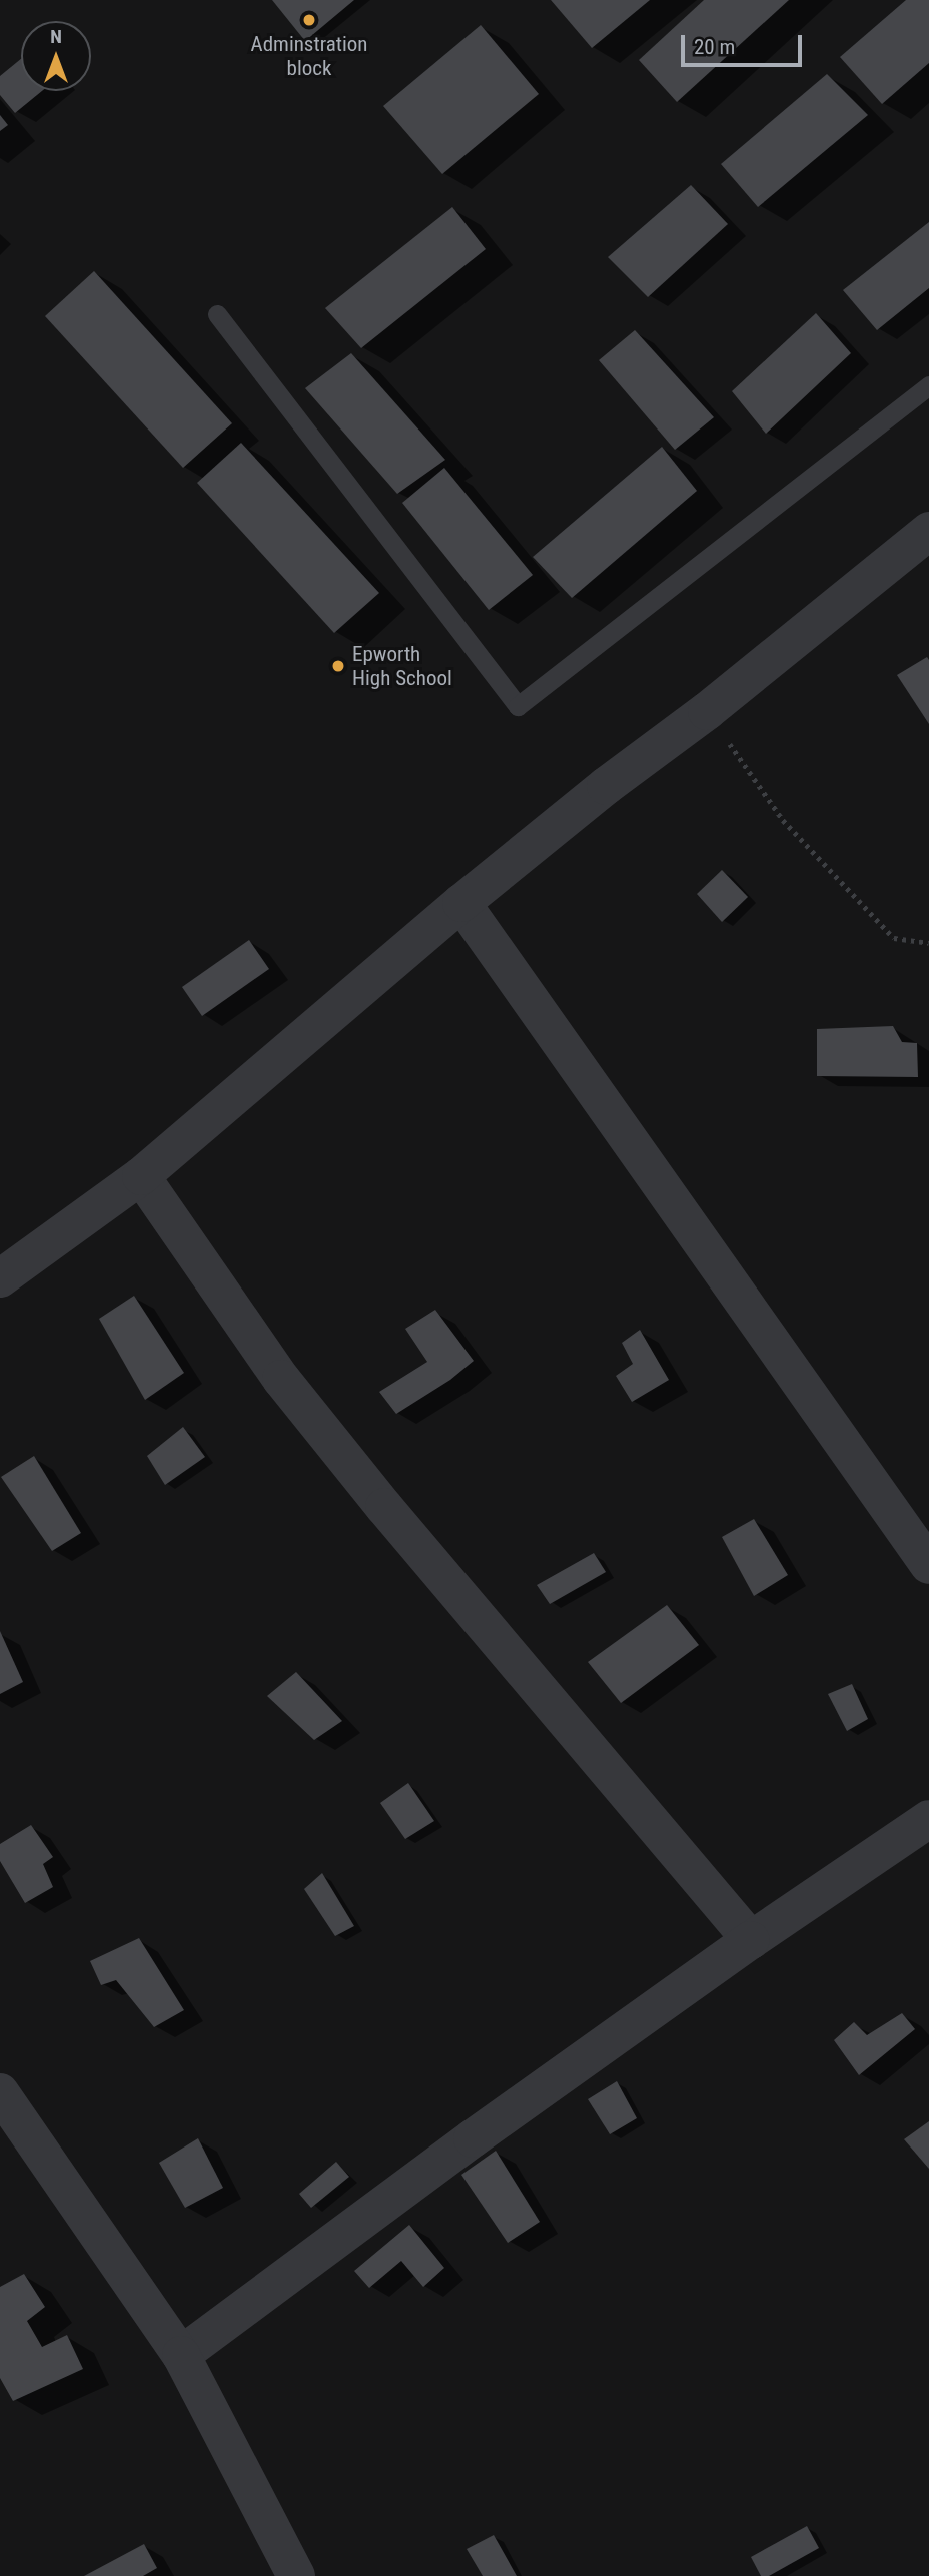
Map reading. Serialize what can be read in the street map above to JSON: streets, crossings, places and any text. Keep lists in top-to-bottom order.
{
  "places": ["Adminstration block", "Epworth High School"],
  "scale_bar": "20 m",
  "north": "top"
}
